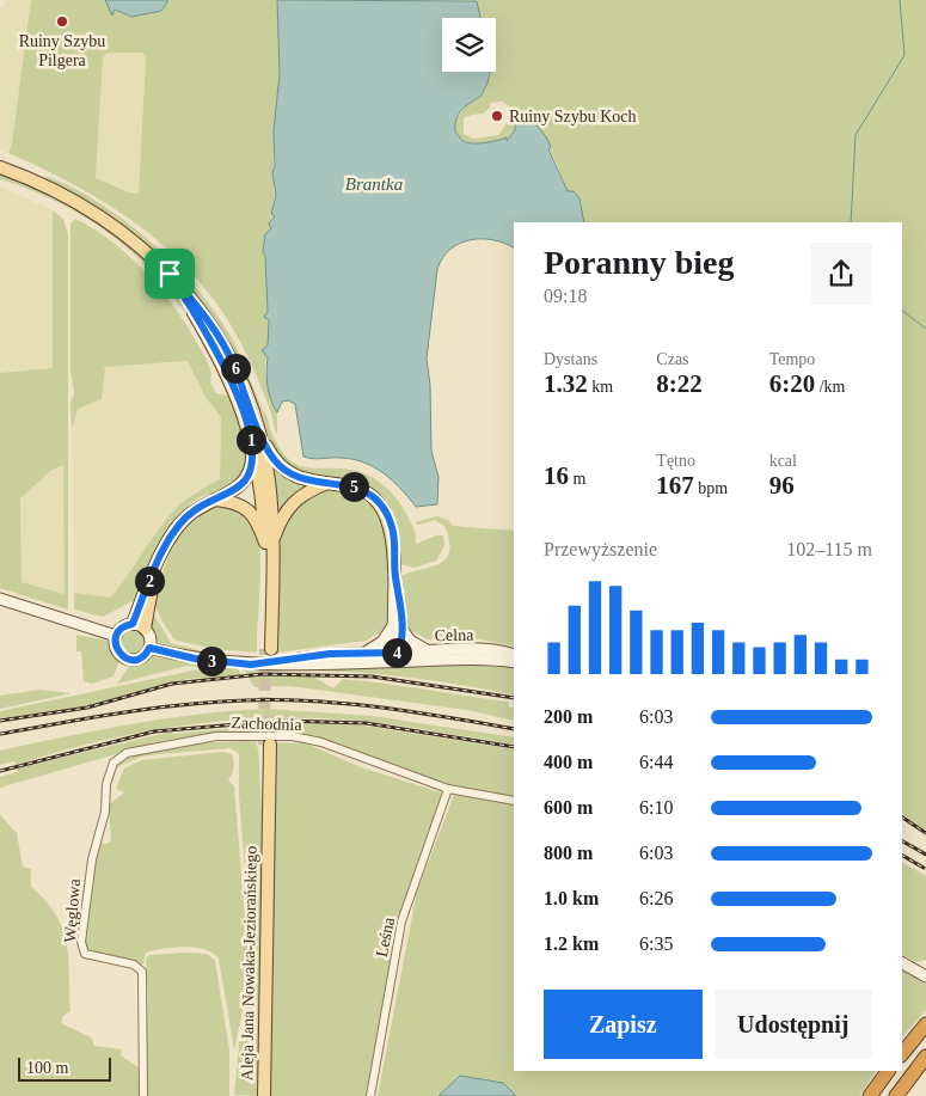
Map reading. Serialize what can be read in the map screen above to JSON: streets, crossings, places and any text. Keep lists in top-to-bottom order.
{
  "streets": {
    "main road": ["Aleja Jana Nowaka-Jeziorańskiego"],
    "street": [
      "Celna",
      "Zachodnia",
      "Węglowa",
      "Leśna"
    ]
  },
  "crossings": [
    ["Zachodnia", "Węglowa"],
    ["Zachodnia", "Leśna"]
  ],
  "water": ["Brantka"],
  "places": ["Ruiny Szybu Pilgera", "Ruiny Szybu Koch"],
  "scale_bar": "100 m",
  "page": {
    "heading": ["Poranny bieg", "09:18"],
    "stats": [
      ["Dystans", "1.32 km"],
      ["Czas", "8:22"],
      ["Tempo", "6:20 /km"],
      ["16 m"],
      ["Tętno", "167 bpm"],
      ["kcal", "96"]
    ],
    "pins": [
      "6",
      "1",
      "5",
      "2",
      "4",
      "3"
    ],
    "chart": ["Przewyższenie", "102–115 m"],
    "list": [
      {
        "name": "200 m",
        "note": "6:03"
      },
      {
        "name": "400 m",
        "note": "6:44"
      },
      {
        "name": "600 m",
        "note": "6:10"
      },
      {
        "name": "800 m",
        "note": "6:03"
      },
      {
        "name": "1.0 km",
        "note": "6:26"
      },
      {
        "name": "1.2 km",
        "note": "6:35"
      }
    ],
    "buttons": ["Zapisz", "Udostępnij"],
    "scale": "100 m"
  }
}
